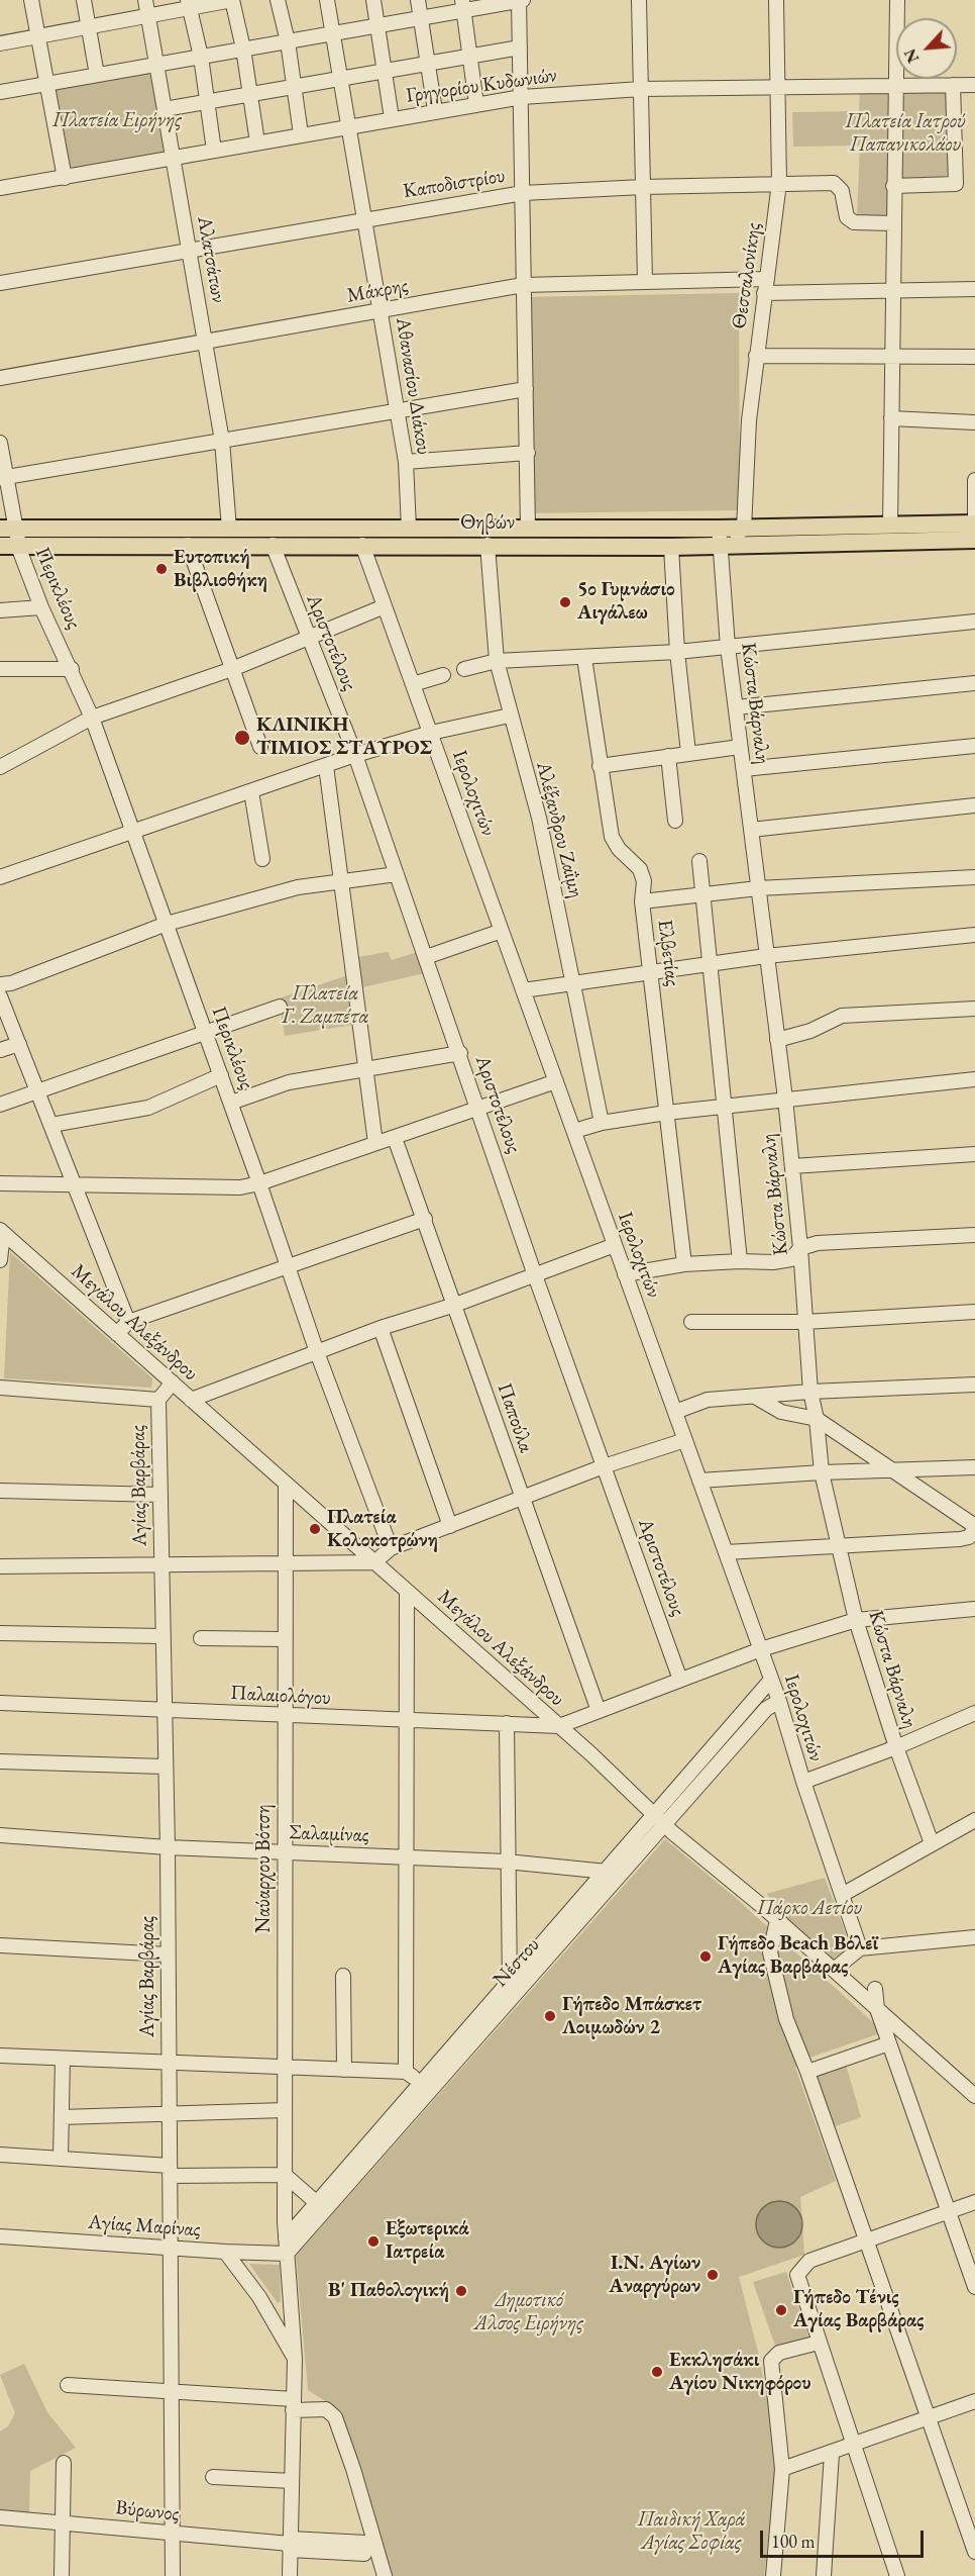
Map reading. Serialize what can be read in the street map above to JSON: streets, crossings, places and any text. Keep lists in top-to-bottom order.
{
  "streets": {
    "main road": ["Θηβών"],
    "street": [
      "Γρηγορίου Κυδωνιών",
      "Καποδιστρίου",
      "Αλατσάτων",
      "Θεσσαλονίκης",
      "Μάκρης",
      "Αθανασίου Διάκου",
      "Περικλέους",
      "Αριστοτέλους",
      "Κώστα Βάρναλη",
      "Ιερολοχιτών",
      "Αλέξανδρου Ζαΐμη",
      "Ελβετίας",
      "Μεγάλου Αλεξάνδρου",
      "Παπούλα",
      "Αγίας Βαρβάρας",
      "Παλαιολόγου",
      "Σαλαμίνας",
      "Ναύαρχου Βότση",
      "Νέστου",
      "Αγίας Μαρίνας",
      "Βύρωνος"
    ]
  },
  "crossings": [
    ["Γρηγορίου Κυδωνιών", "Αλατσάτων"],
    ["Γρηγορίου Κυδωνιών", "Θεσσαλονίκης"],
    ["Γρηγορίου Κυδωνιών", "Αθανασίου Διάκου"],
    ["Καποδιστρίου", "Αλατσάτων"],
    ["Καποδιστρίου", "Θεσσαλονίκης"],
    ["Καποδιστρίου", "Αθανασίου Διάκου"],
    ["Αλατσάτων", "Μάκρης"],
    ["Αλατσάτων", "Θηβών"],
    ["Θεσσαλονίκης", "Μάκρης"],
    ["Θεσσαλονίκης", "Θηβών"],
    ["Μάκρης", "Αθανασίου Διάκου"],
    ["Αθανασίου Διάκου", "Θηβών"],
    ["Θηβών", "Περικλέους"],
    ["Θηβών", "Αριστοτέλους"],
    ["Θηβών", "Κώστα Βάρναλη"],
    ["Θηβών", "Ιερολοχιτών"],
    ["Θηβών", "Αλέξανδρου Ζαΐμη"],
    ["Ιερολοχιτών", "Νέστου"],
    ["Μεγάλου Αλεξάνδρου", "Αγίας Βαρβάρας"],
    ["Μεγάλου Αλεξάνδρου", "Παλαιολόγου"],
    ["Μεγάλου Αλεξάνδρου", "Ναύαρχου Βότση"],
    ["Μεγάλου Αλεξάνδρου", "Νέστου"],
    ["Αγίας Βαρβάρας", "Παλαιολόγου"],
    ["Αγίας Βαρβάρας", "Σαλαμίνας"],
    ["Αγίας Βαρβάρας", "Αγίας Μαρίνας"],
    ["Αγίας Βαρβάρας", "Βύρωνος"],
    ["Παλαιολόγου", "Ναύαρχου Βότση"],
    ["Σαλαμίνας", "Ναύαρχου Βότση"],
    ["Σαλαμίνας", "Νέστου"],
    ["Ναύαρχου Βότση", "Νέστου"],
    ["Ναύαρχου Βότση", "Αγίας Μαρίνας"],
    ["Ναύαρχου Βότση", "Βύρωνος"],
    ["Νέστου", "Αγίας Μαρίνας"]
  ],
  "parks": [
    "Πλατεία Ειρήνης",
    "Πλατεία Ιατρού Παπανικολάου",
    "Πλατεία Γ. Ζαμπέτα",
    "Πάρκο Αετίου",
    "Δημοτικό Άλσος Ειρήνης",
    "Παιδική Χαρά Αγίας Σοφίας"
  ],
  "places": [
    "Ευτοπική Βιβλιοθήκη",
    "5ο Γυμνάσιο Αιγάλεω",
    "ΚΛΙΝΙΚΗ ΤΙΜΙΟΣ ΣΤΑΥΡΟΣ",
    "Πλατεία Κολοκοτρώνη",
    "Γήπεδο Beach Βόλεϊ Αγίας Βαρβάρας",
    "Γήπεδο Μπάσκετ Λοιμωδών 2",
    "Εξωτερικά Ιατρεία",
    "Ι.Ν. Αγίων Αναργύρων",
    "Β' Παθολογική",
    "Γήπεδο Τένις Αγίας Βαρβάρας",
    "Εκκλησάκι Αγίου Νικηφόρου"
  ],
  "scale_bar": "100 m",
  "north": "bottom left"
}
